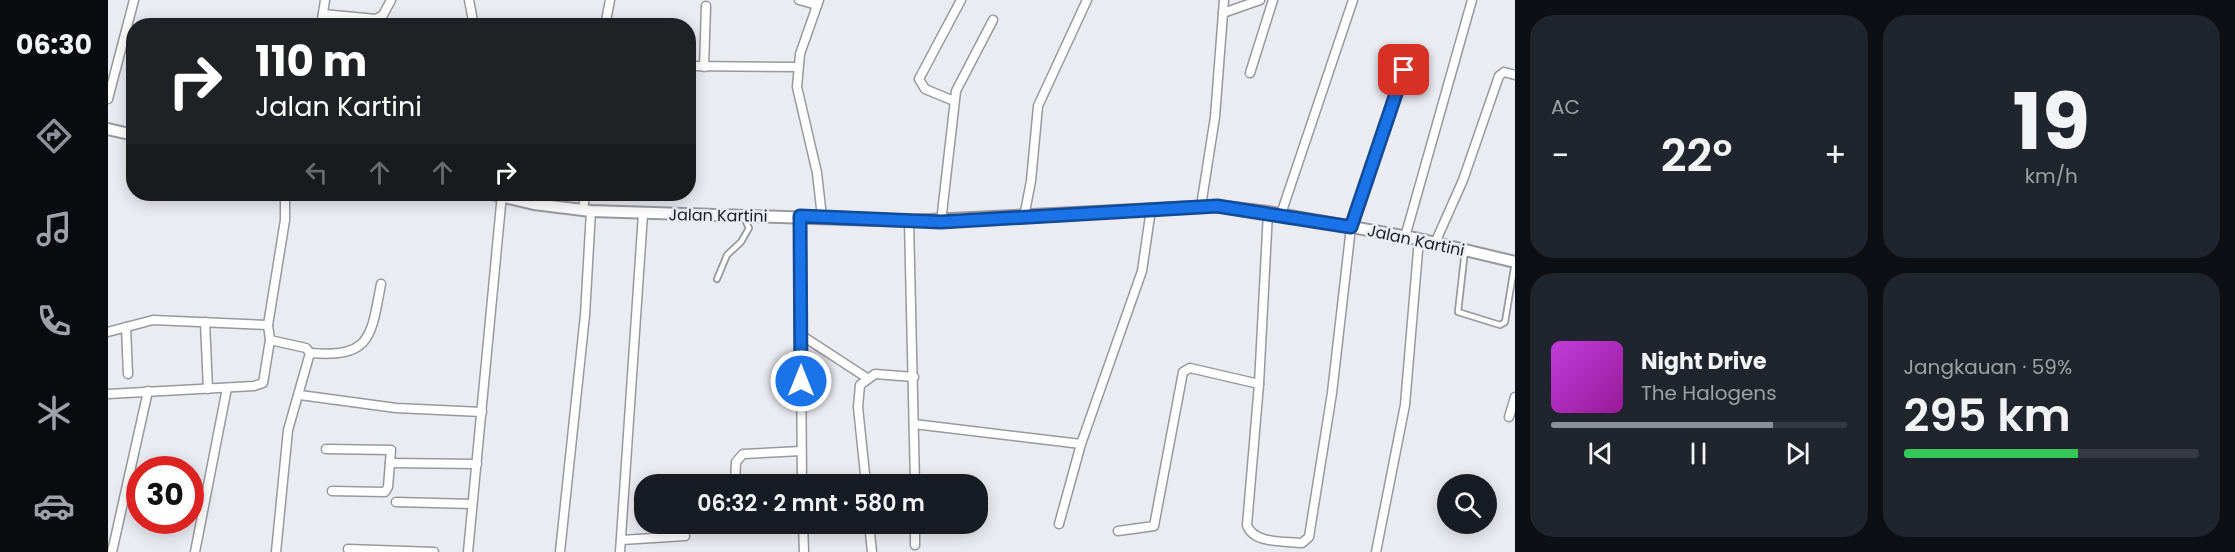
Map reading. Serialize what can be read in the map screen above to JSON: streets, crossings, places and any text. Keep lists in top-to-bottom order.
{
  "streets": {
    "street": ["Jalan Kartini"]
  },
  "page": {
    "tabs": "06:30",
    "tile": [
      "AC",
      ["19", "km/h"],
      ["Jangkauan · 59%", "295 km"]
    ],
    "turn": ["110 m", "Jalan Kartini"],
    "heat": ["−", "22°", "+"],
    "song": ["Night Drive", "The Halogens"],
    "limit": "30",
    "trip": "06:32 · 2 mnt · 580 m"
  }
}
